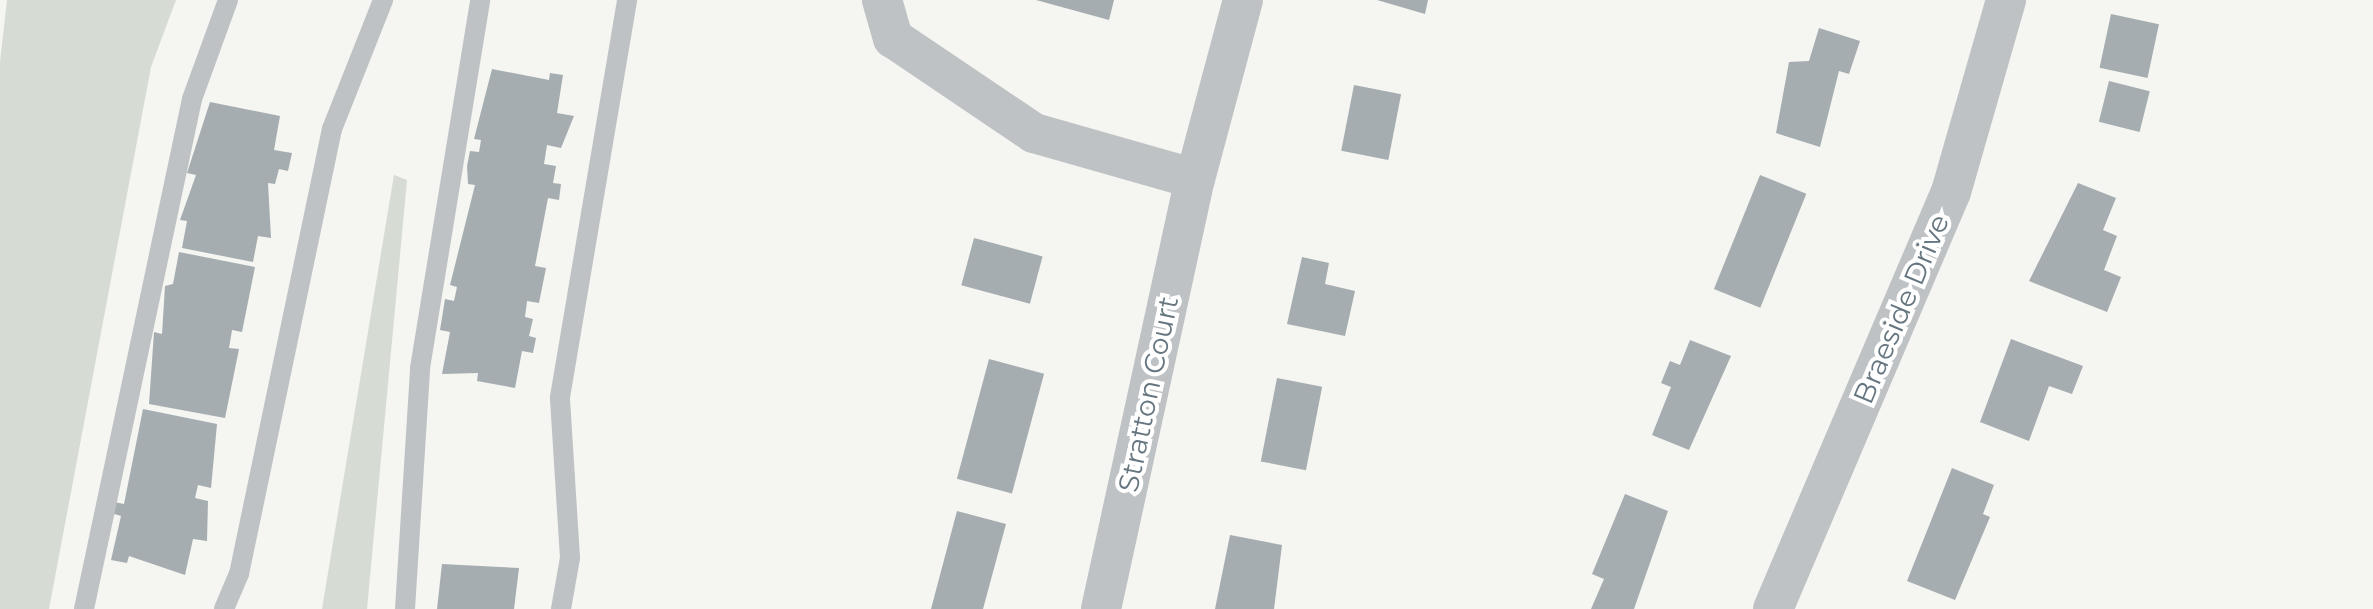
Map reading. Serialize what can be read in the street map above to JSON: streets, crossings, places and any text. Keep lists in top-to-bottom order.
{
  "streets": {
    "street": ["Braeside Drive", "Stratton Court"]
  }
}
